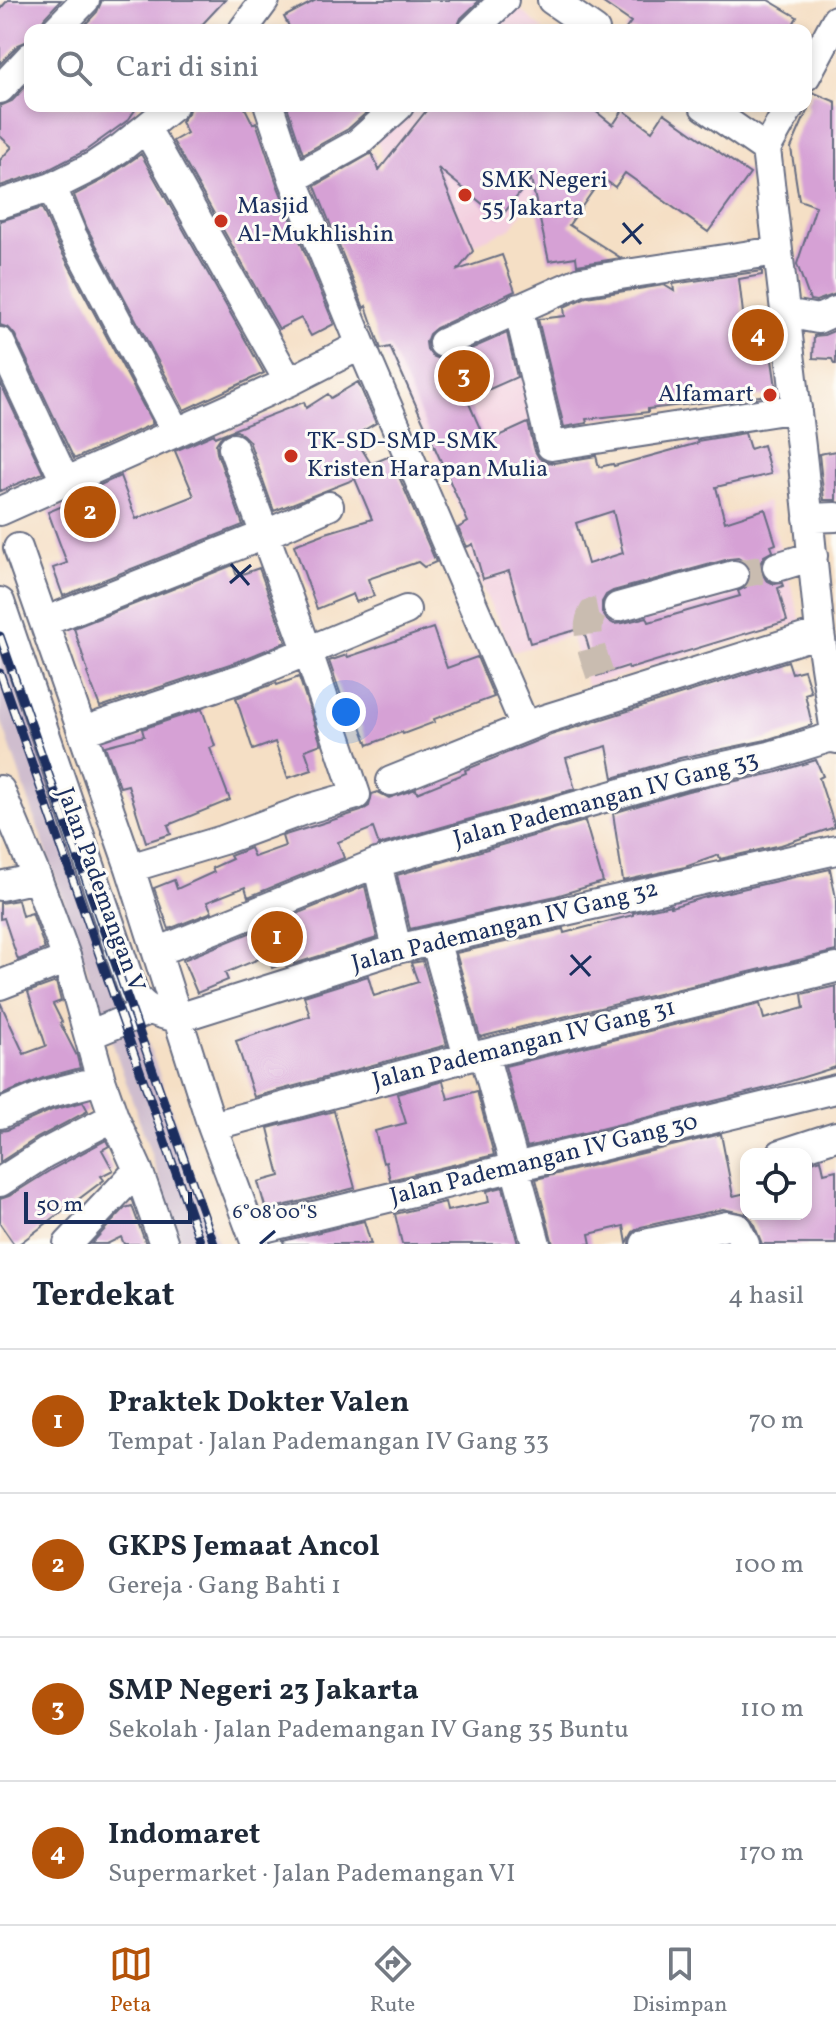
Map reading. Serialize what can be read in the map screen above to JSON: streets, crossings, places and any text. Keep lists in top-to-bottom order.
{
  "streets": {
    "street": [
      "Jalan Pademangan IV Gang 33",
      "Jalan Pademangan V",
      "Jalan Pademangan IV Gang 32",
      "Jalan Pademangan IV Gang 31",
      "Jalan Pademangan IV Gang 30"
    ]
  },
  "crossings": [
    ["Jalan Pademangan V", "Jalan Pademangan IV Gang 32"]
  ],
  "places": [
    "SMK Negeri 55 Jakarta",
    "Masjid Al-Mukhlishin",
    "Alfamart",
    "TK-SD-SMP-SMK Kristen Harapan Mulia"
  ],
  "scale_bar": "50 m",
  "page": {
    "search": "Cari di sini",
    "pins": [
      "4",
      "3",
      "2",
      "1"
    ],
    "scale": "50 m",
    "heading": ["Terdekat", "4 hasil"],
    "list": [
      {
        "mark": "1",
        "name": "Praktek Dokter Valen",
        "note": "Tempat · Jalan Pademangan IV Gang 33",
        "value": "70 m"
      },
      {
        "mark": "2",
        "name": "GKPS Jemaat Ancol",
        "note": "Gereja · Gang Bahti 1",
        "value": "100 m"
      },
      {
        "mark": "3",
        "name": "SMP Negeri 23 Jakarta",
        "note": "Sekolah · Jalan Pademangan IV Gang 35 Buntu",
        "value": "110 m"
      },
      {
        "mark": "4",
        "name": "Indomaret",
        "note": "Supermarket · Jalan Pademangan VI",
        "value": "170 m"
      }
    ],
    "nav": ["Peta", "Rute", "Disimpan"]
  },
  "coordinates": ["6°08'00\"S"]
}
